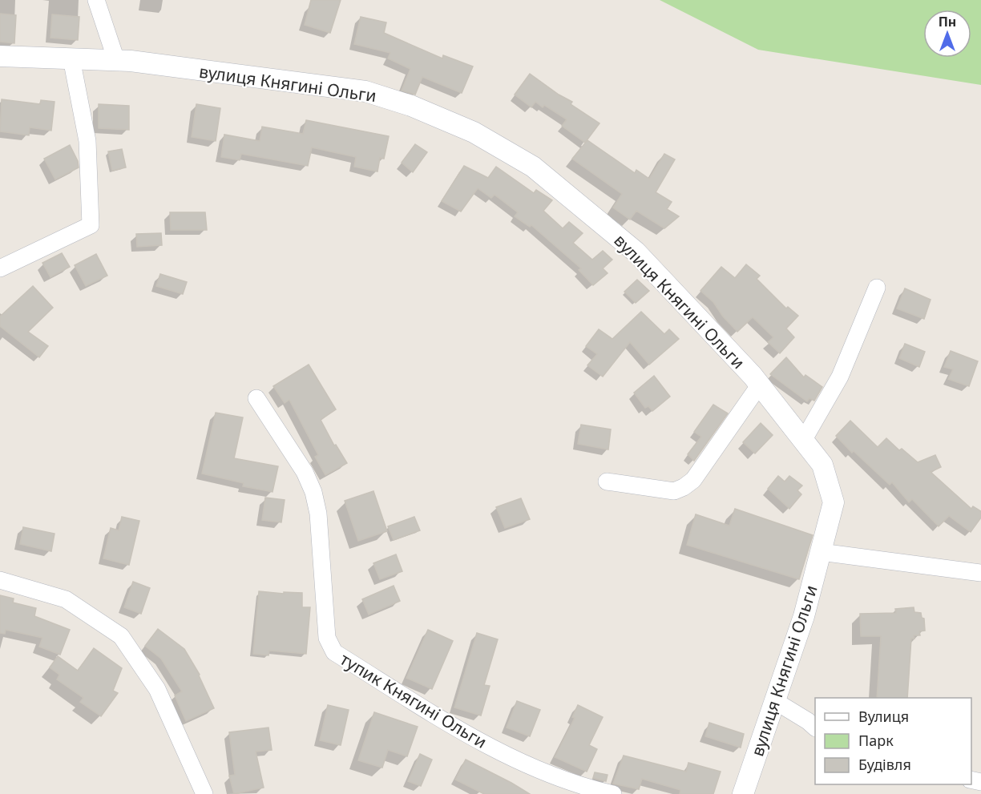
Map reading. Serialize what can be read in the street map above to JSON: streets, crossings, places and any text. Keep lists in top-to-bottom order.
{
  "streets": {
    "street": ["вулиця Княгині Ольги", "тупик Княгині Ольги"]
  },
  "legend": ["Вулиця", "Парк", "Будівля"],
  "north": "top"
}
